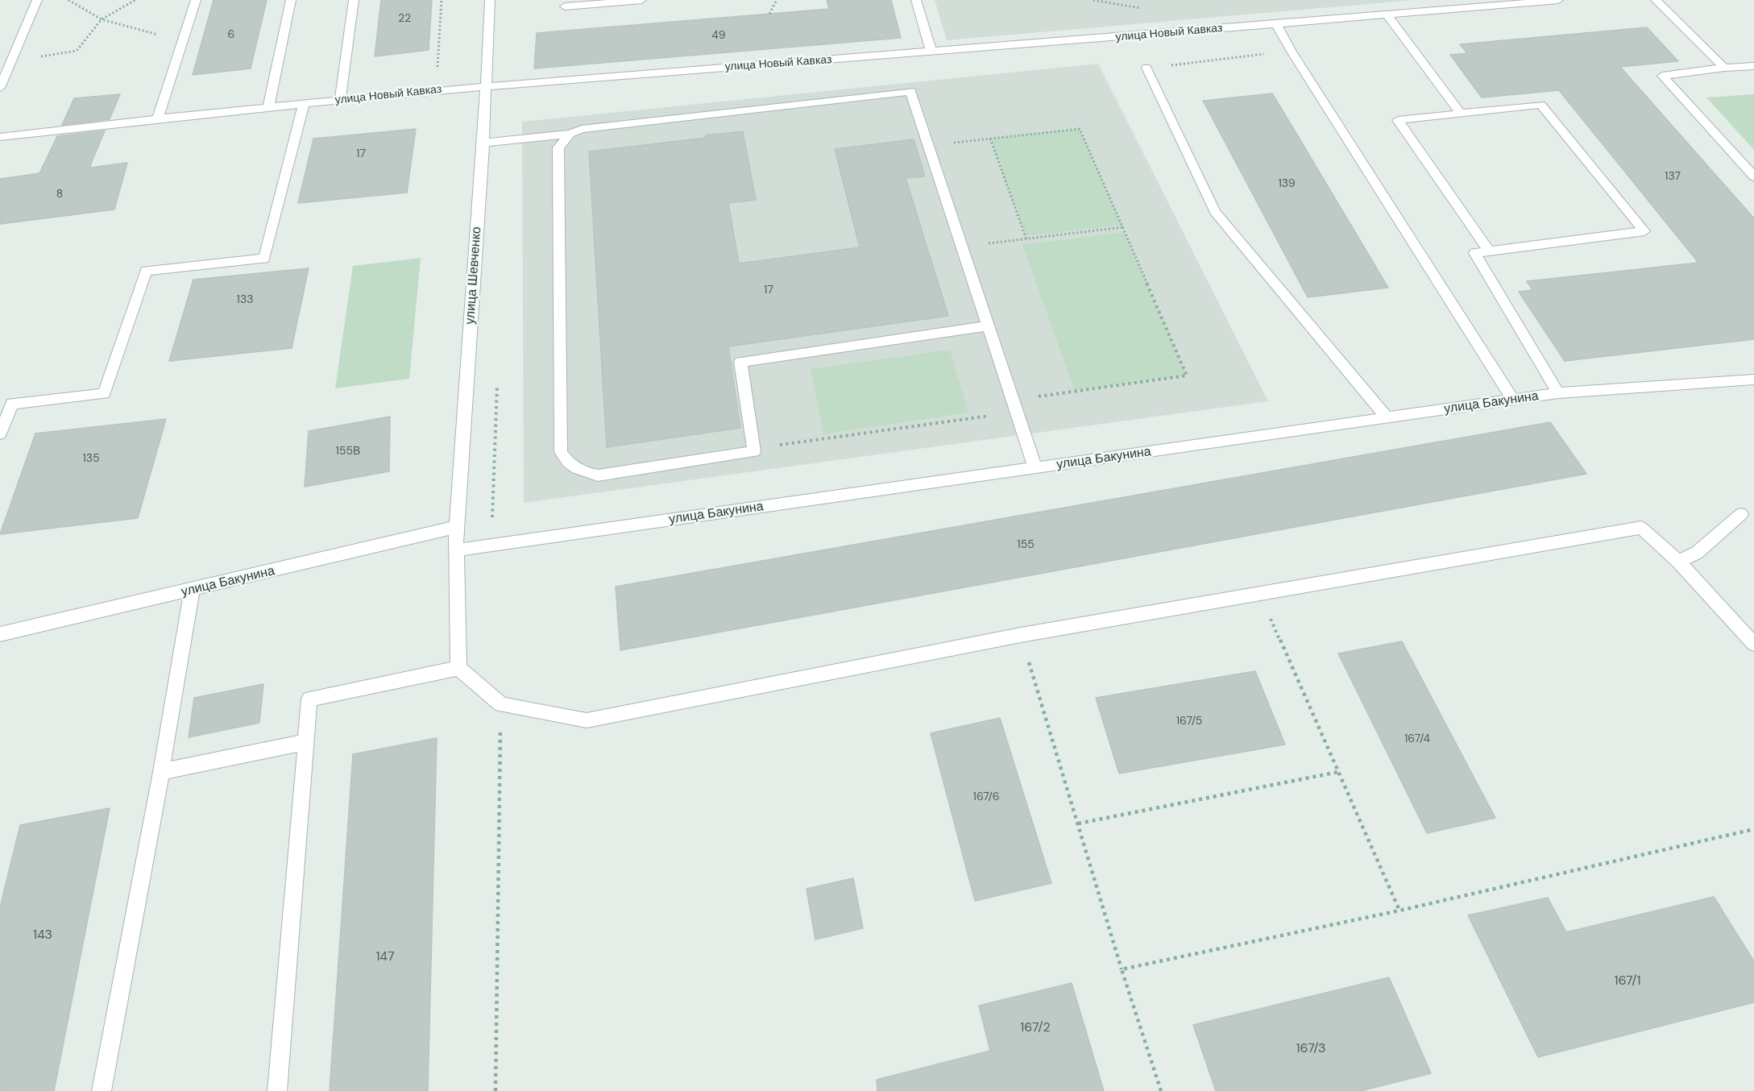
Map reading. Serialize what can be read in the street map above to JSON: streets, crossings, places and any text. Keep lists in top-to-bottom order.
{
  "streets": {
    "street": ["улица Новый Кавказ", "улица Шевченко", "улица Бакунина"]
  },
  "crossings": [
    ["улица Новый Кавказ", "улица Шевченко"],
    ["улица Шевченко", "улица Бакунина"]
  ],
  "house_numbers": [
    "22",
    "6",
    "49",
    "17",
    "137",
    "139",
    "8",
    "17",
    "133",
    "155В",
    "135",
    "155",
    "167/5",
    "167/4",
    "167/6",
    "143",
    "147",
    "167/1",
    "167/2",
    "167/3"
  ]
}
